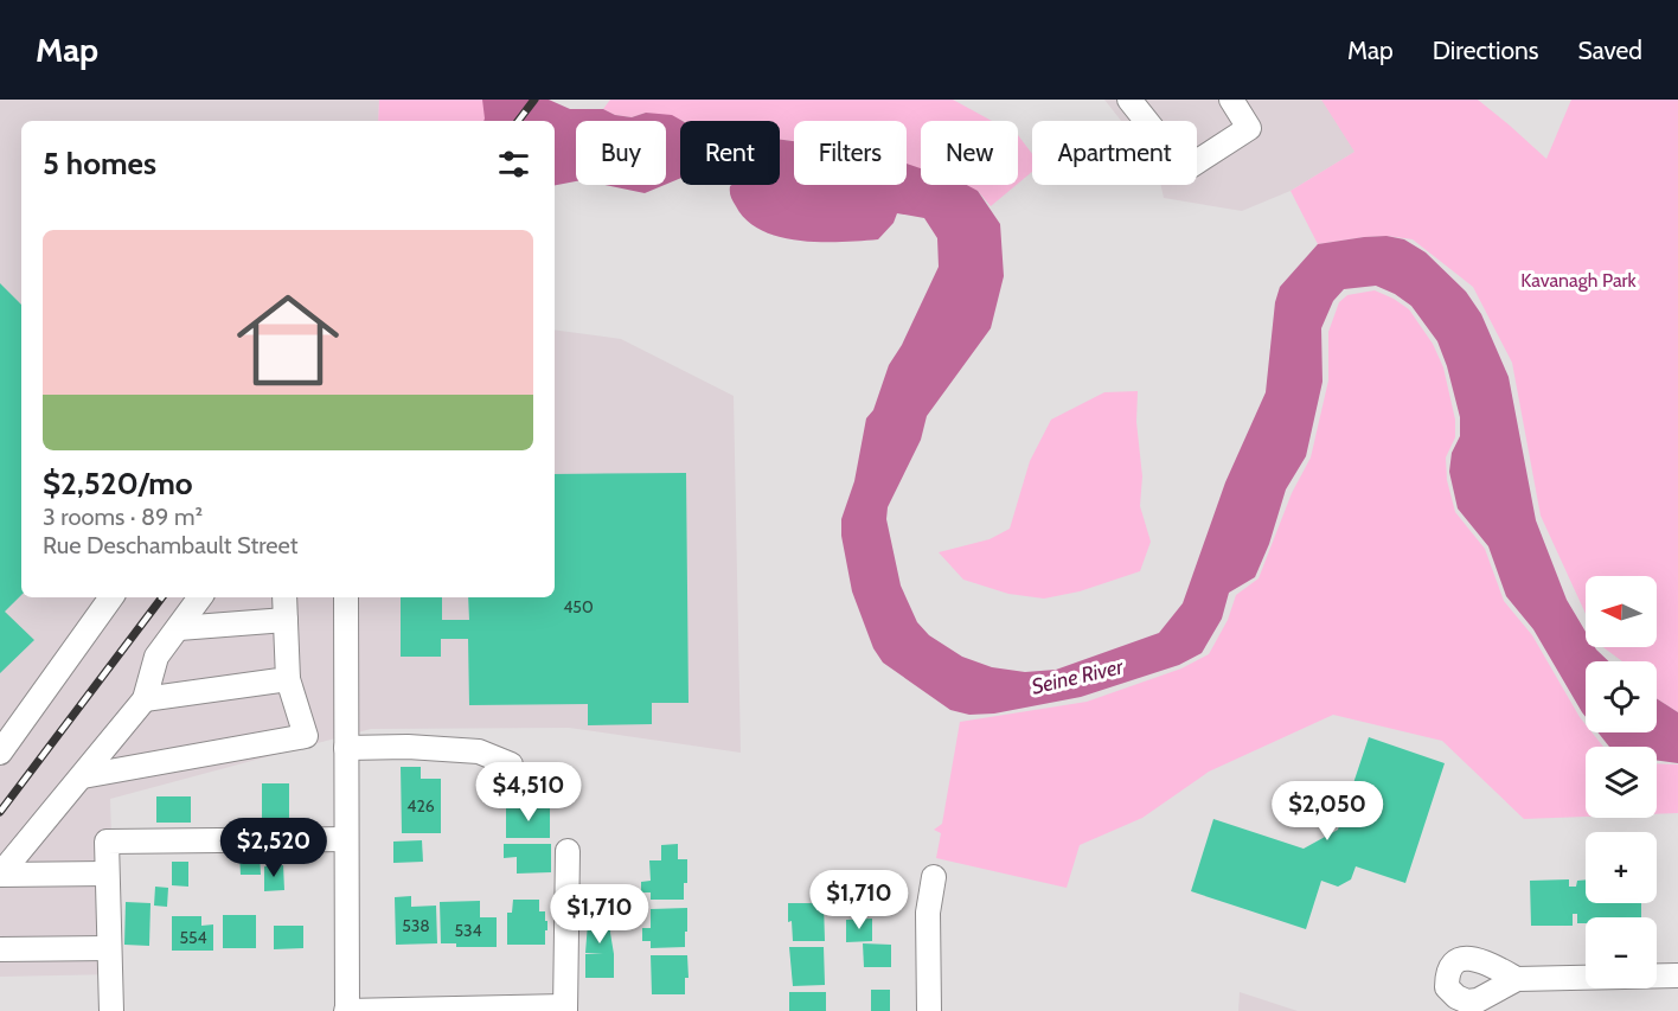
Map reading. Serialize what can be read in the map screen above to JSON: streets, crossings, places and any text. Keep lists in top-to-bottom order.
{
  "water": ["Seine River"],
  "parks": ["Kavanagh Park"],
  "house_numbers": [
    "450",
    "426",
    "538",
    "534",
    "554"
  ],
  "north": "left",
  "page": {
    "header": "Map",
    "nav": ["Map", "Directions", "Saved"],
    "chip": [
      "Buy",
      "Rent",
      "Filters",
      "New",
      "Apartment"
    ],
    "heading": "5 homes",
    "list": [
      {
        "name": "$2,520/mo",
        "note": "3 rooms · 89 m² · Rue Deschambault Street"
      }
    ],
    "map_buttons": ["+", "−"],
    "price": [
      "$4,510",
      "$2,050",
      "$2,520",
      "$1,710",
      "$1,710"
    ]
  }
}
